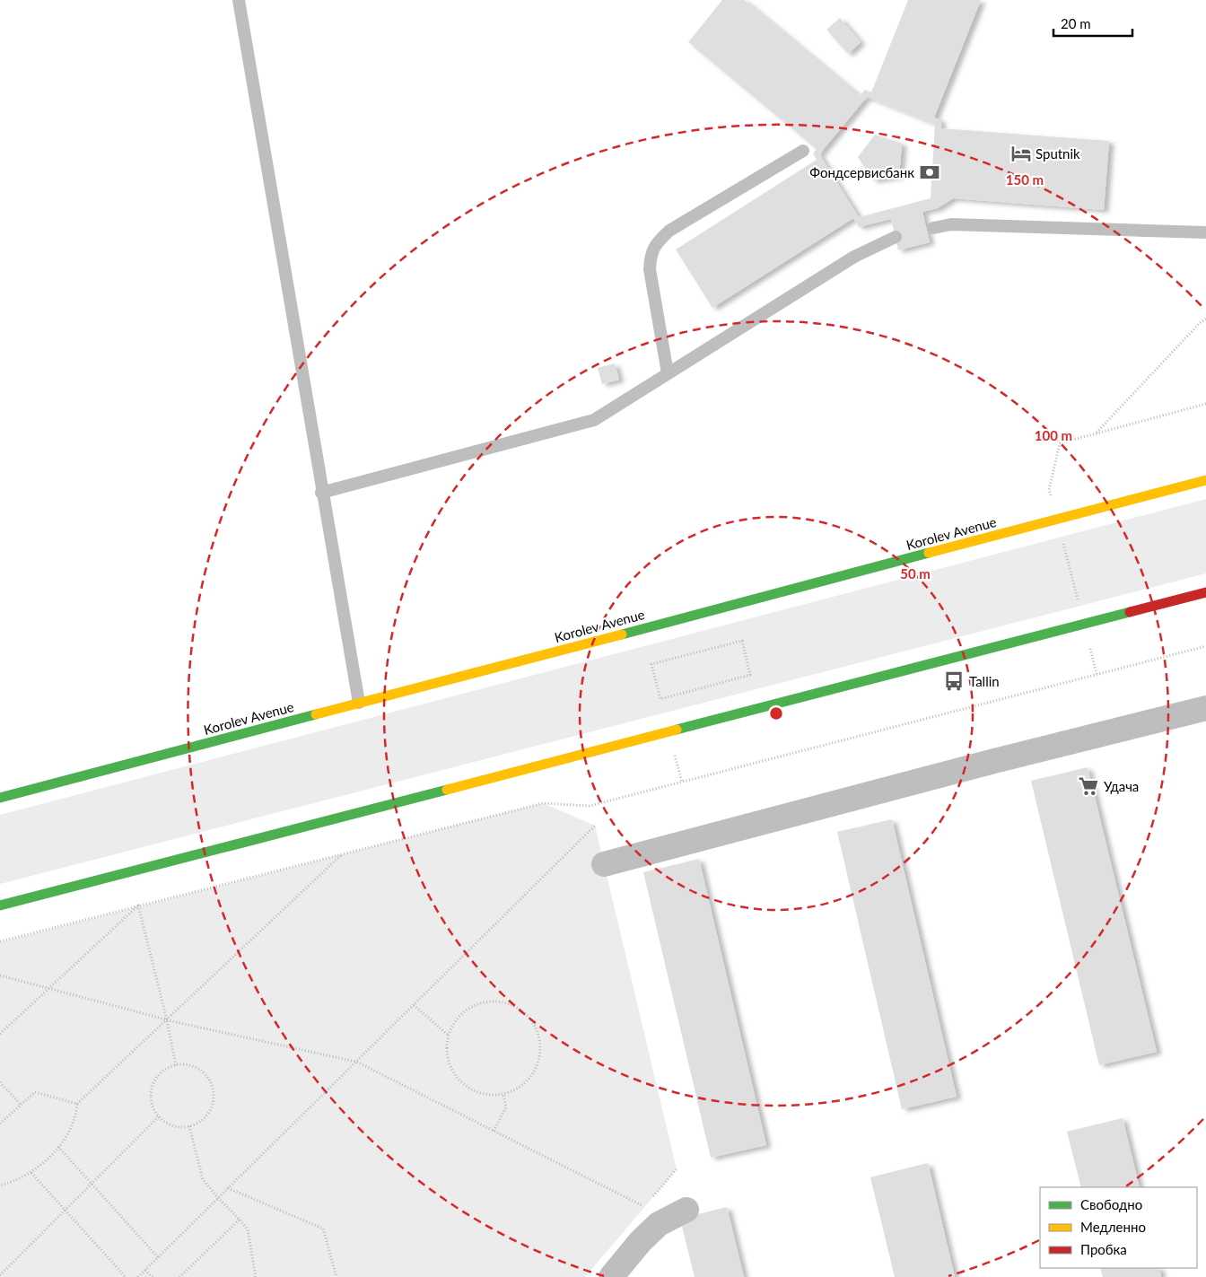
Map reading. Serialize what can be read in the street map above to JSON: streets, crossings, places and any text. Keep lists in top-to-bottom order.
{
  "streets": {
    "main road": ["Korolev Avenue"]
  },
  "places": {
    "hotel": ["Sputnik"],
    "bank": ["Фондсервисбанк"],
    "bus stop": ["Tallin"],
    "supermarket": ["Удача"]
  },
  "legend": ["Свободно", "Медленно", "Пробка"],
  "scale_bar": "20 m",
  "rings": ["150 m", "100 m", "50 m"]
}
